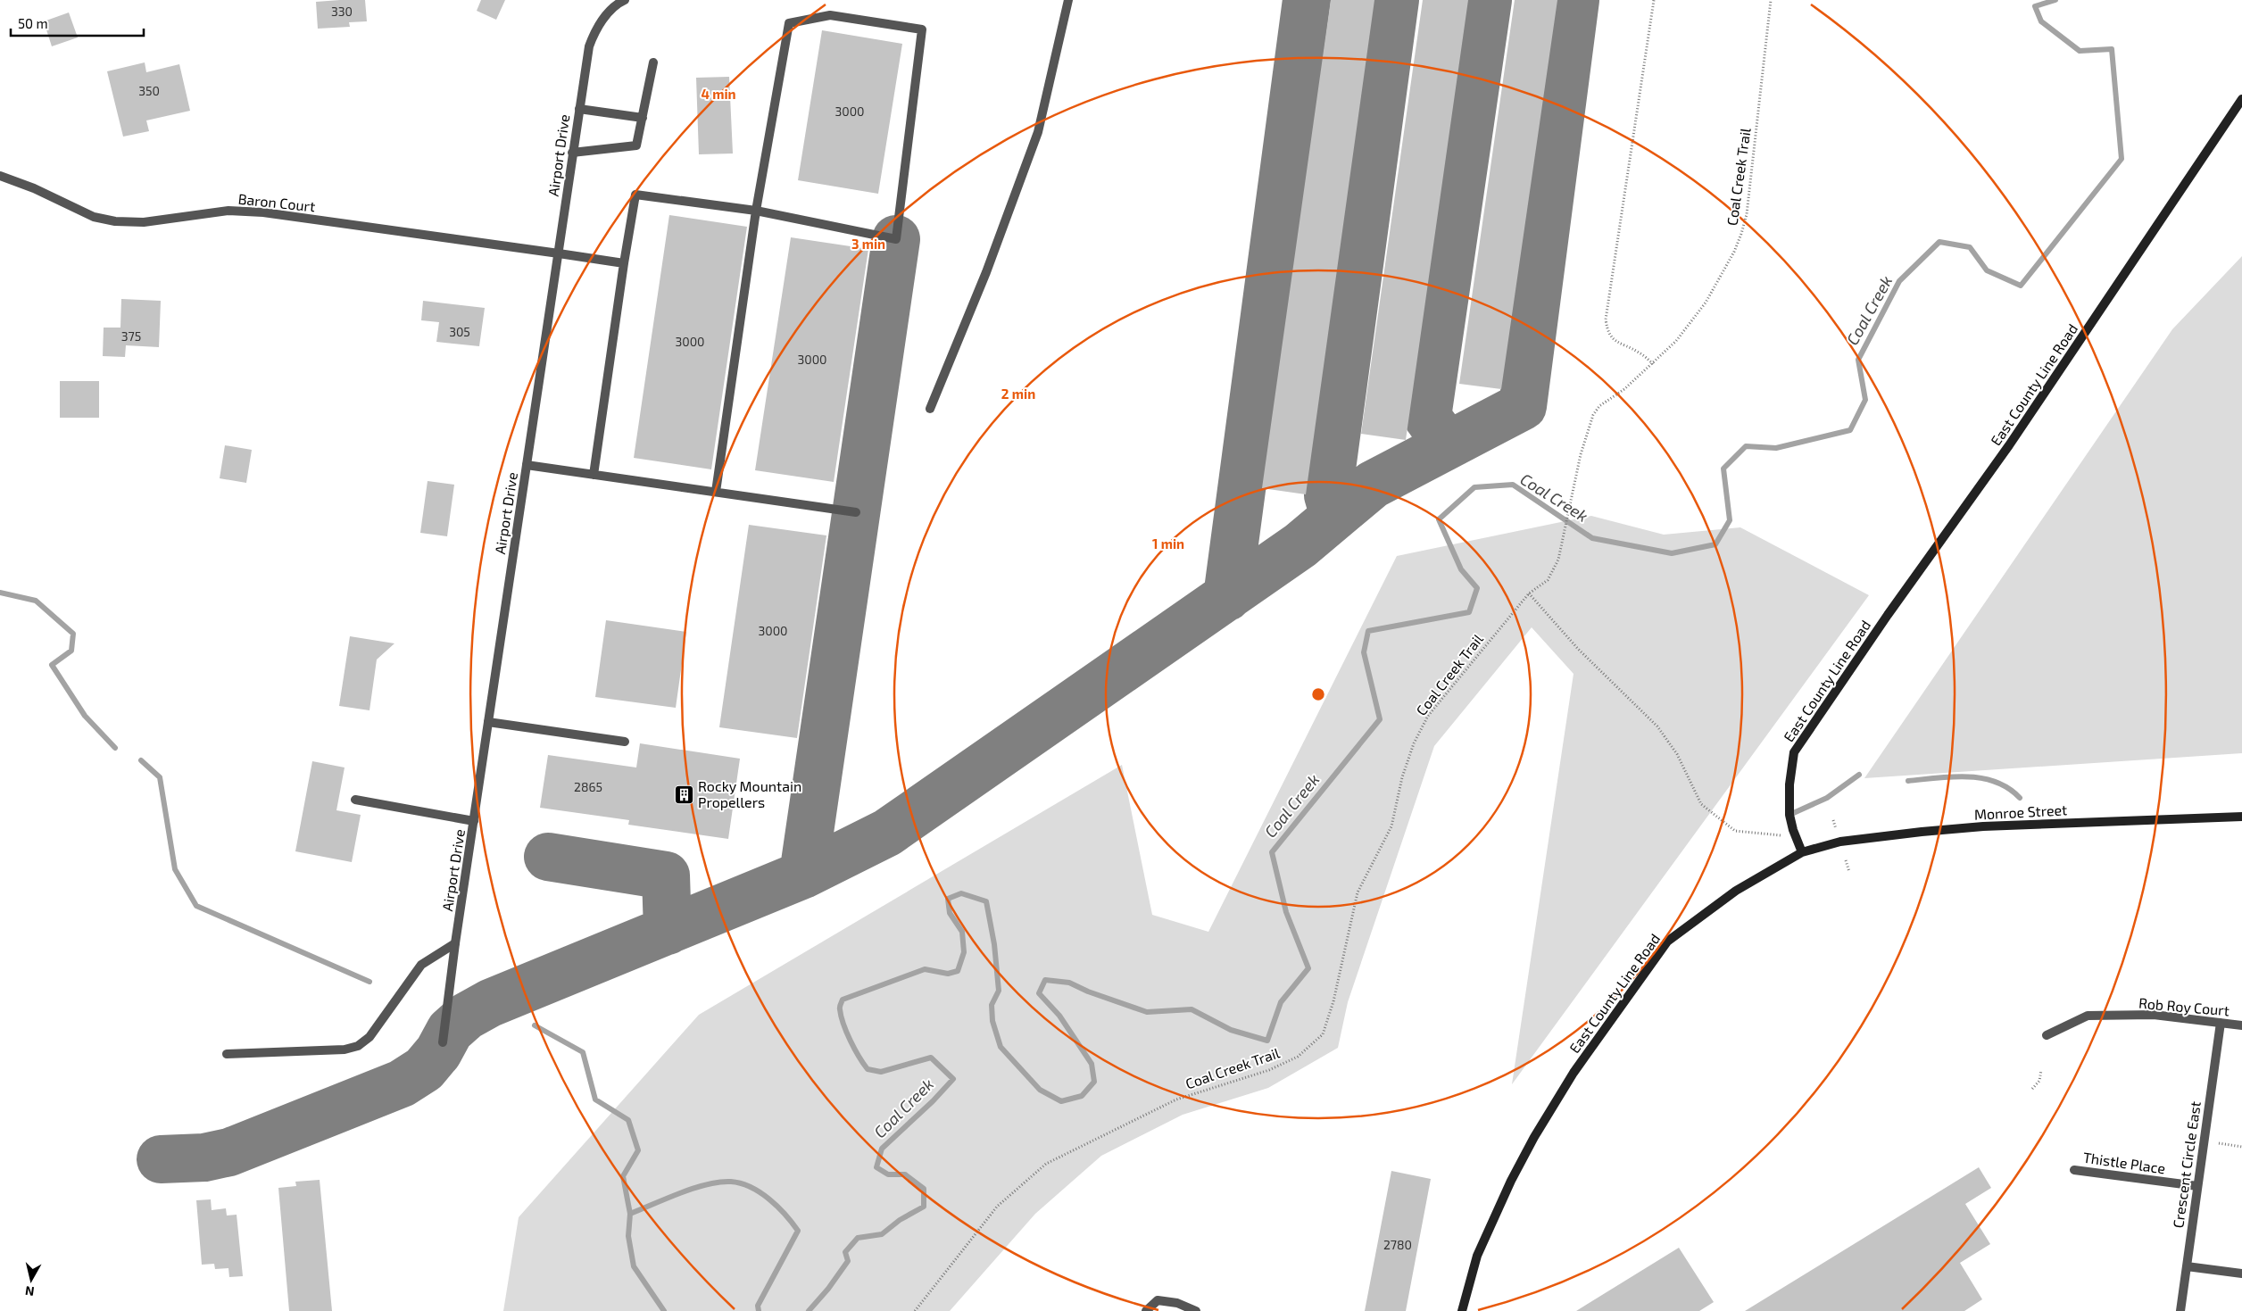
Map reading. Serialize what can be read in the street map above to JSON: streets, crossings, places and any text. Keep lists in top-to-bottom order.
{
  "streets": {
    "main road": ["East County Line Road", "Monroe Street"],
    "street": [
      "Airport Drive",
      "Baron Court",
      "Rob Roy Court",
      "Thistle Place",
      "Crescent Circle East"
    ],
    "path": ["Coal Creek Trail"]
  },
  "crossings": [
    ["Airport Drive", "Baron Court"],
    ["East County Line Road", "Monroe Street"],
    ["Rob Roy Court", "Crescent Circle East"],
    ["Thistle Place", "Crescent Circle East"]
  ],
  "water": ["Coal Creek"],
  "places": {
    "building": ["Rocky Mountain Propellers"]
  },
  "house_numbers": [
    "330",
    "350",
    "3000",
    "305",
    "375",
    "3000",
    "3000",
    "3000",
    "2865",
    "2780"
  ],
  "scale_bar": "50 m",
  "north": "bottom",
  "rings": [
    "4 min",
    "3 min",
    "2 min",
    "1 min"
  ]
}
